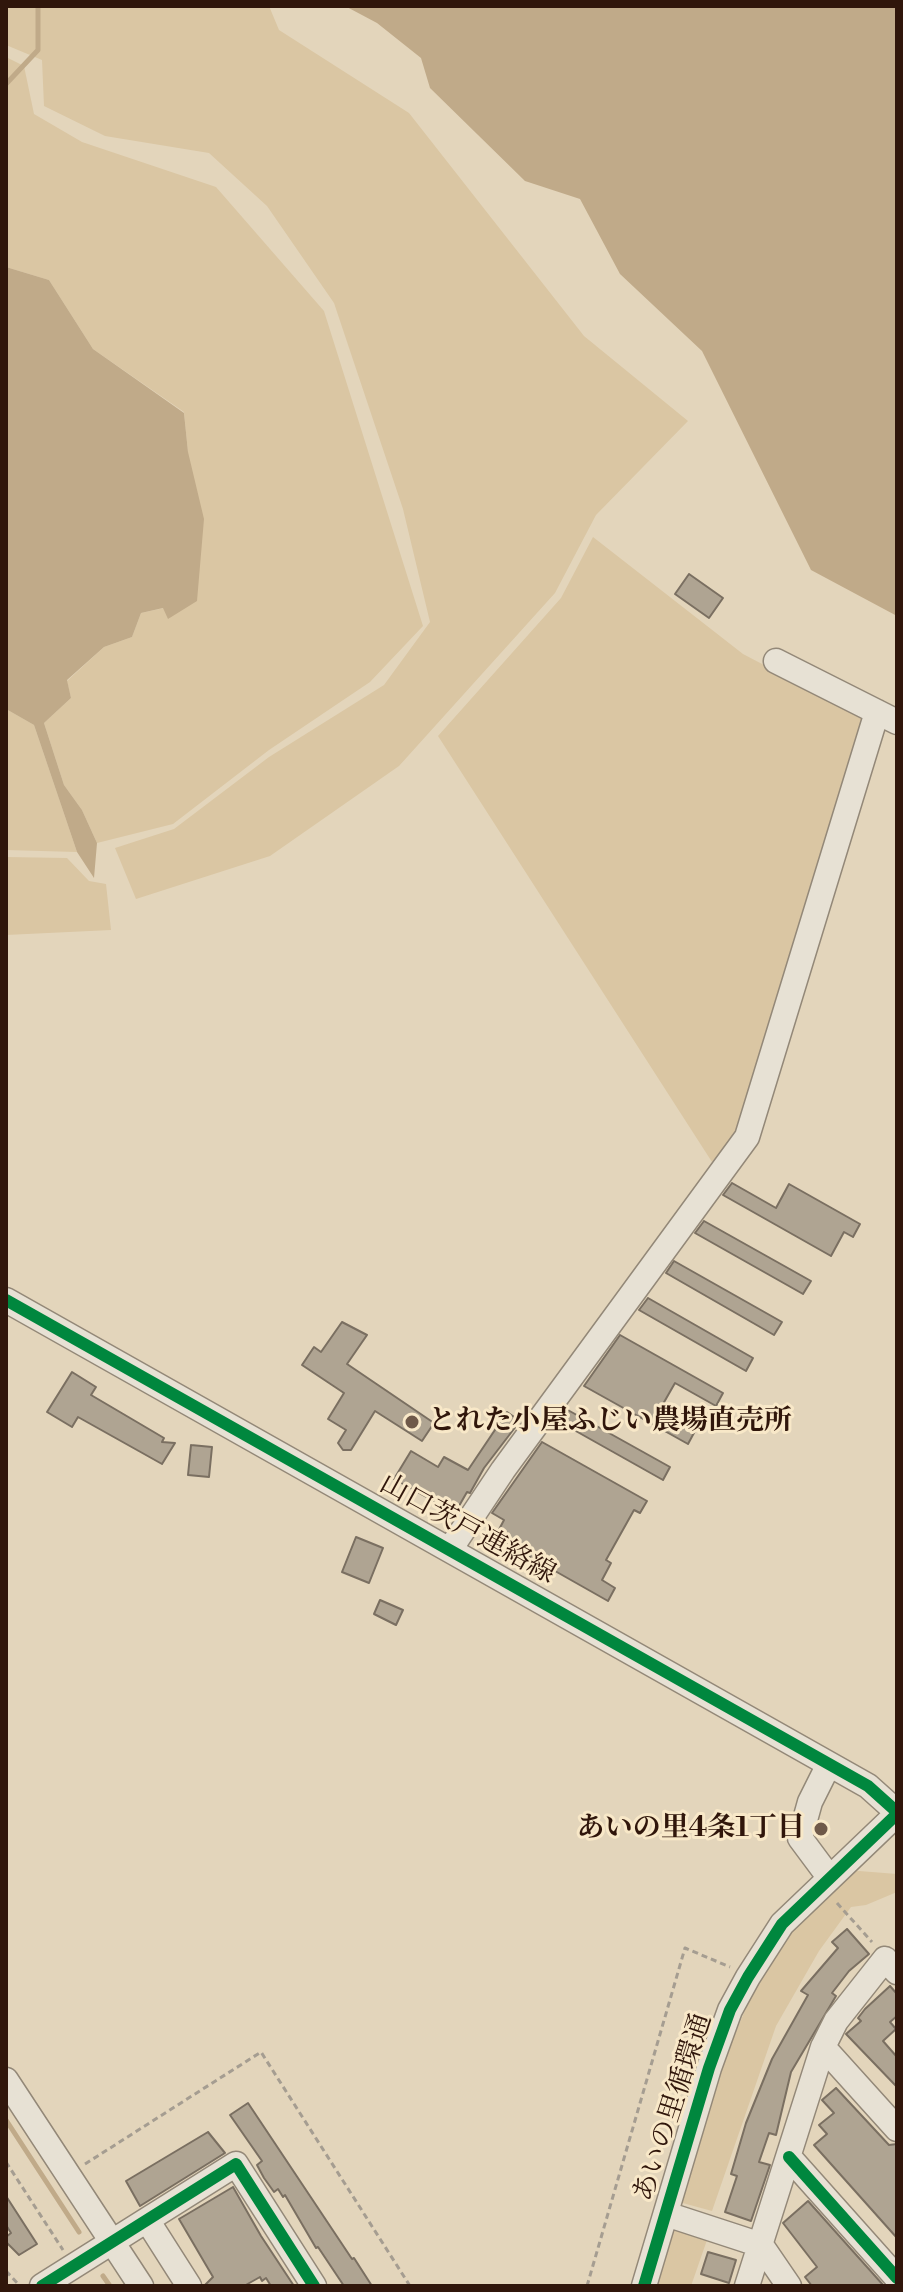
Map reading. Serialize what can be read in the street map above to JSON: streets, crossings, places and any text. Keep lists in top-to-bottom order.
{
  "streets": {
    "street": ["山口茨戸連絡線", "あいの里循環通"]
  },
  "crossings": [
    ["山口茨戸連絡線", "あいの里循環通"]
  ],
  "places": ["とれた小屋ふじい農場直売所", "あいの里4条1丁目"]
}
